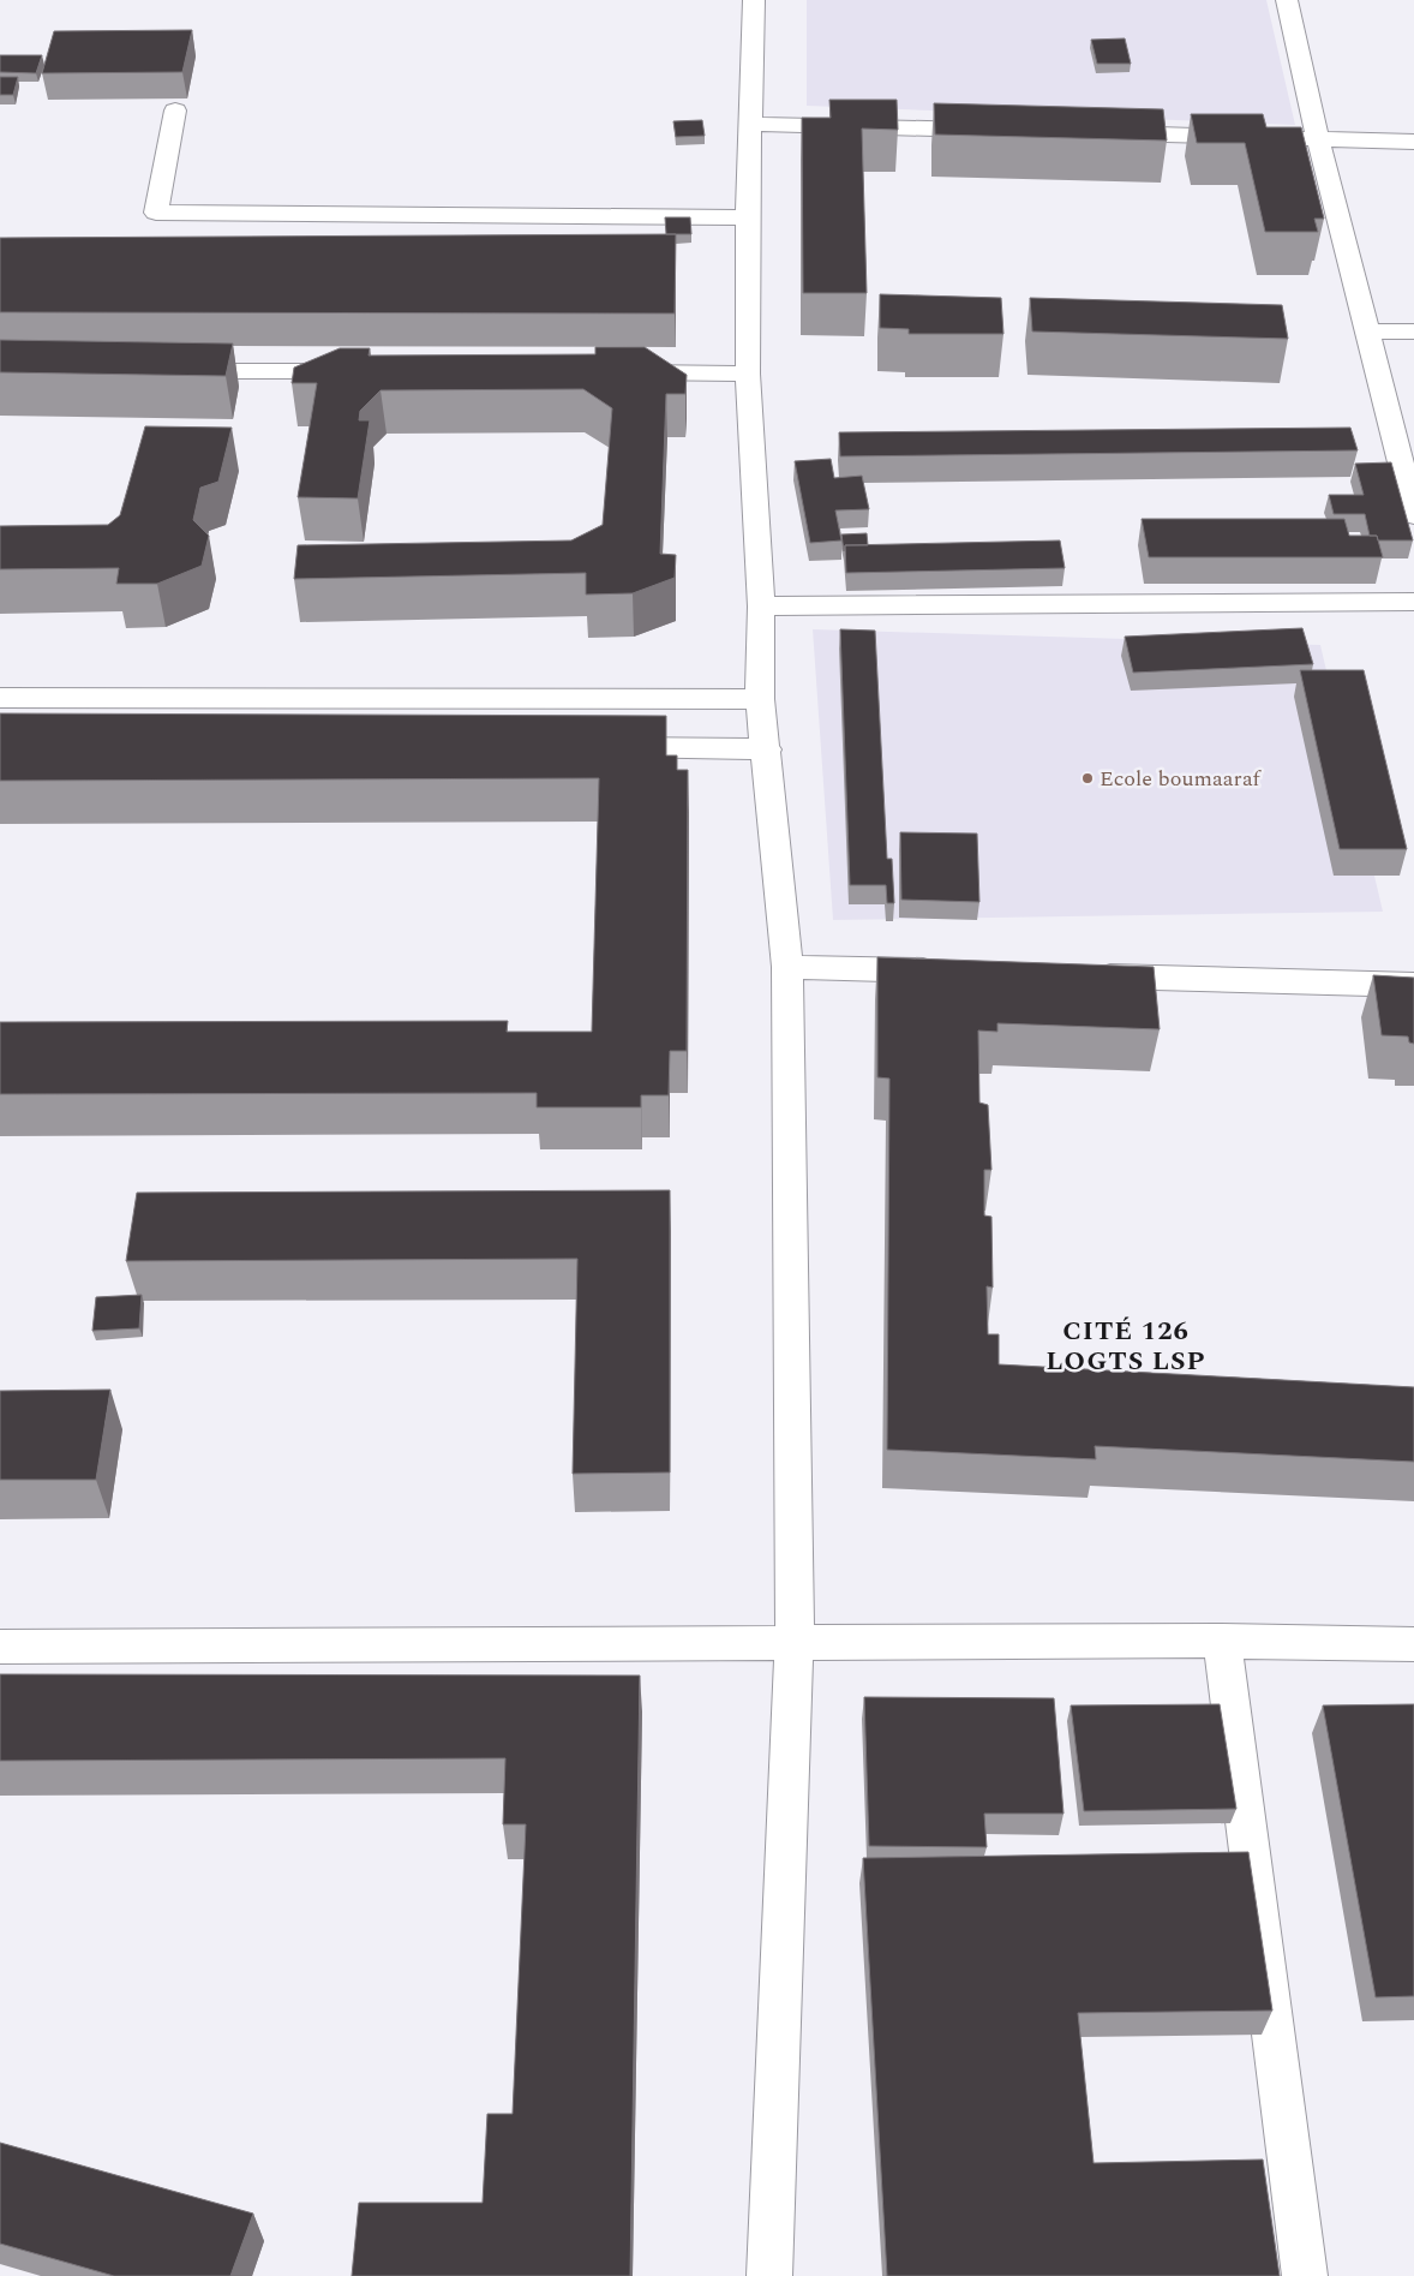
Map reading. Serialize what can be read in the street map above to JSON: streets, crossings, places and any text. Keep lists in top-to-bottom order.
{
  "districts": ["CITÉ 126 LOGTS LSP"],
  "places": ["Ecole boumaaraf"]
}
